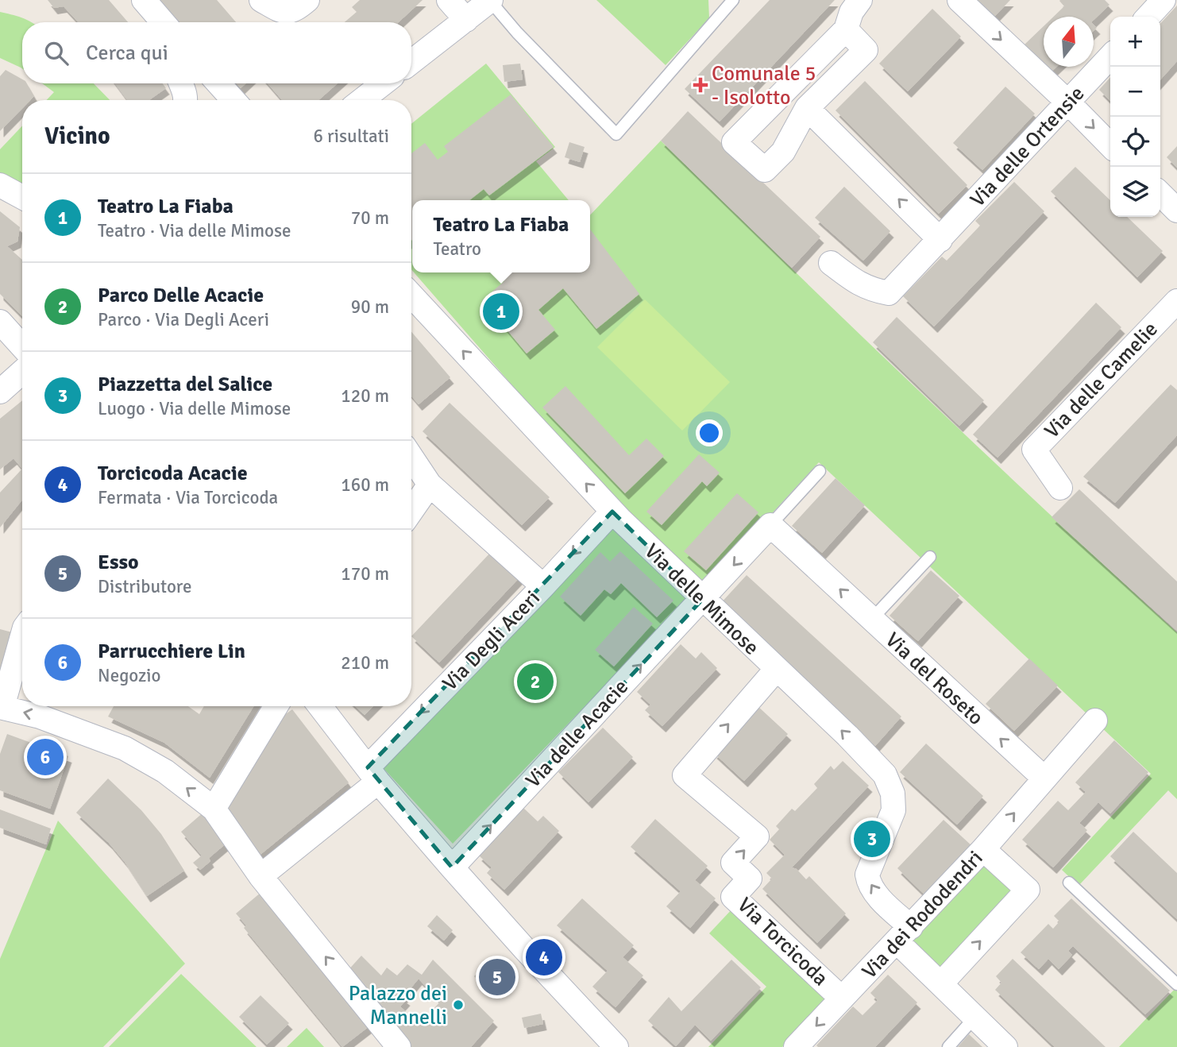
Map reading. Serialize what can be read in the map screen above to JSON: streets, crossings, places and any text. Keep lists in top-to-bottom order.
{
  "streets": {
    "street": [
      "Via delle Ortensie",
      "Via delle Camelie",
      "Via delle Mimose",
      "Via Degli Aceri",
      "Via del Roseto",
      "Via delle Acacie",
      "Via dei Rododendri",
      "Via Torcicoda"
    ]
  },
  "crossings": [
    ["Via delle Mimose", "Via Degli Aceri"],
    ["Via delle Mimose", "Via delle Acacie"],
    ["Via delle Mimose", "Via dei Rododendri"],
    ["Via delle Mimose", "Via Torcicoda"],
    ["Via del Roseto", "Via dei Rododendri"],
    ["Via dei Rododendri", "Via Torcicoda"]
  ],
  "one_way": [
    "Via delle Mimose",
    "Via Degli Aceri",
    "Via del Roseto",
    "Via delle Acacie"
  ],
  "places": {
    "health": ["Comunale 5 - Isolotto"],
    "other": ["Palazzo dei Mannelli"]
  },
  "north": "top",
  "page": {
    "map_buttons": ["+", "−"],
    "search": "Cerca qui",
    "heading": ["Vicino", "6 risultati"],
    "list": [
      {
        "mark": "1",
        "name": "Teatro La Fiaba",
        "note": "Teatro · Via delle Mimose",
        "value": "70 m"
      },
      {
        "mark": "2",
        "name": "Parco Delle Acacie",
        "note": "Parco · Via Degli Aceri",
        "value": "90 m"
      },
      {
        "mark": "3",
        "name": "Piazzetta del Salice",
        "note": "Luogo · Via delle Mimose",
        "value": "120 m"
      },
      {
        "mark": "4",
        "name": "Torcicoda Acacie",
        "note": "Fermata · Via Torcicoda",
        "value": "160 m"
      },
      {
        "mark": "5",
        "name": "Esso",
        "note": "Distributore",
        "value": "170 m"
      },
      {
        "mark": "6",
        "name": "Parrucchiere Lin",
        "note": "Negozio",
        "value": "210 m"
      }
    ],
    "popup": ["Teatro La Fiaba", "Teatro"],
    "pins": [
      "1",
      "2",
      "6",
      "3",
      "4",
      "5"
    ]
  }
}
